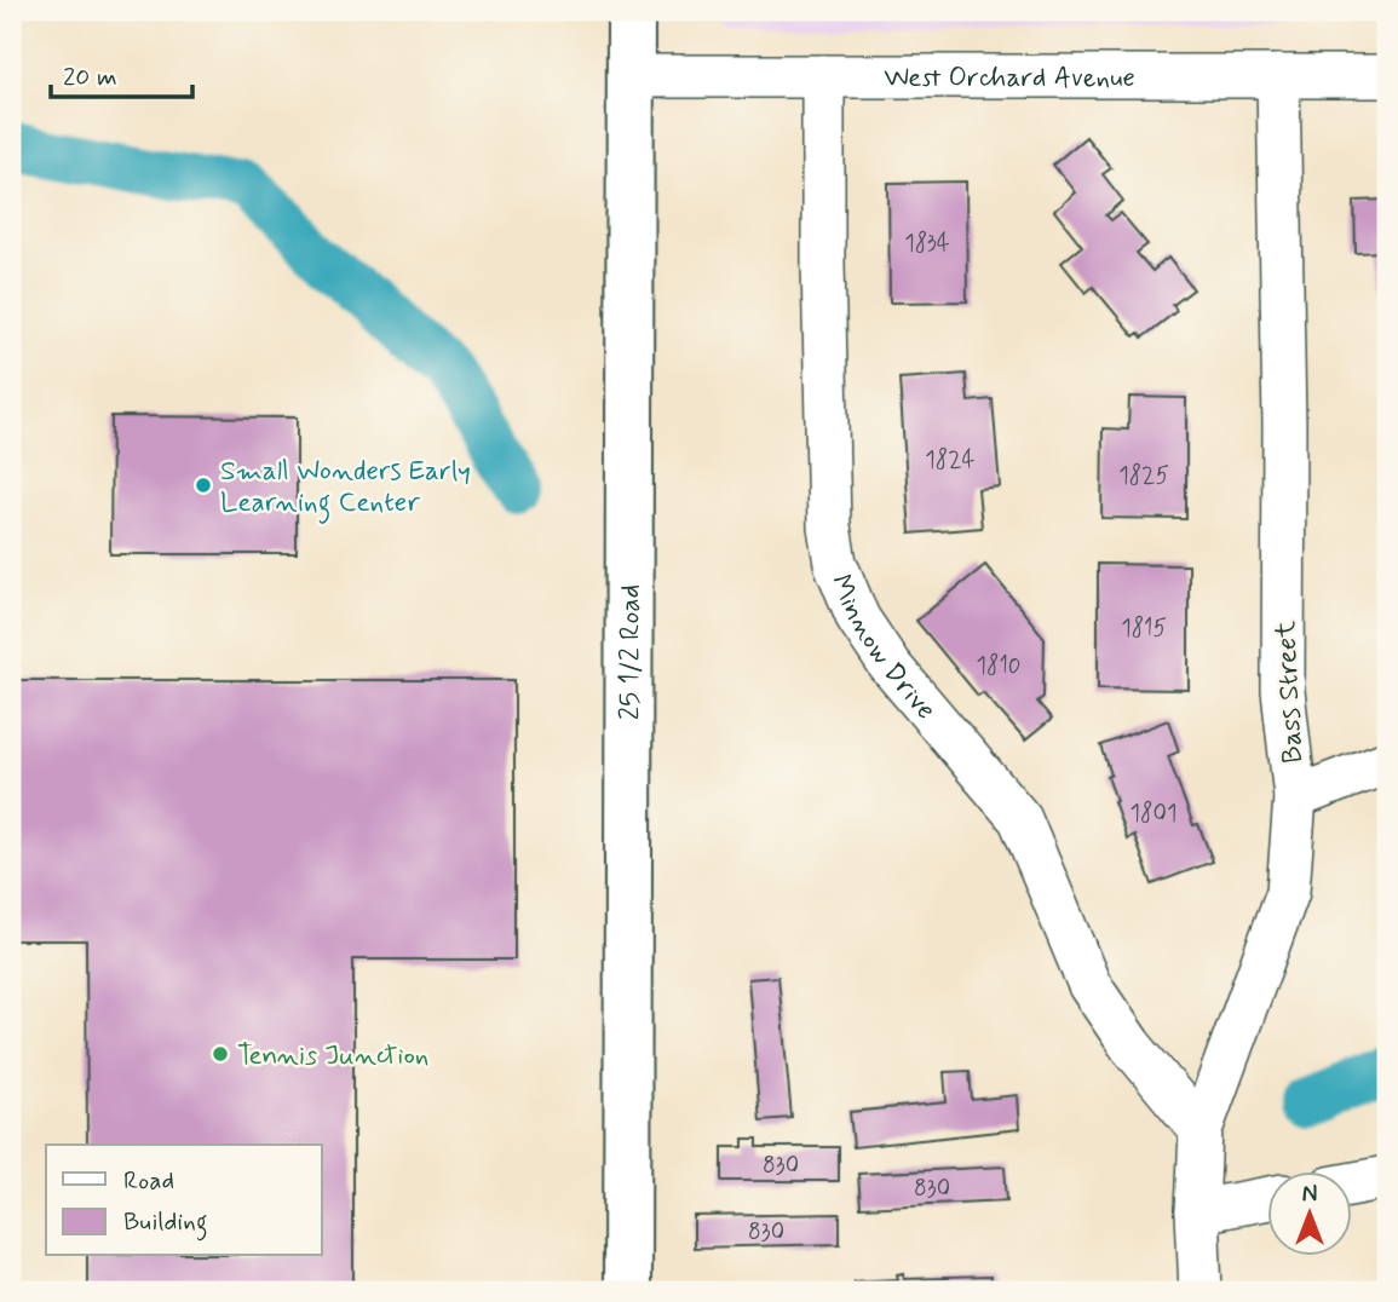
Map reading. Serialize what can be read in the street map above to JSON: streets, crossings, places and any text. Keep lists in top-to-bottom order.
{
  "streets": {
    "street": [
      "West Orchard Avenue",
      "Minnow Drive",
      "25 1/2 Road",
      "Bass Street"
    ]
  },
  "crossings": [
    ["West Orchard Avenue", "Minnow Drive"],
    ["West Orchard Avenue", "25 1/2 Road"],
    ["West Orchard Avenue", "Bass Street"],
    ["Minnow Drive", "Bass Street"]
  ],
  "places": ["Small Wonders Early Learning Center", "Tennis Junction"],
  "house_numbers": [
    "1834",
    "1824",
    "1825",
    "1815",
    "1810",
    "1801",
    "830",
    "830",
    "830"
  ],
  "legend": ["Road", "Building"],
  "scale_bar": "20 m",
  "north": "top"
}
